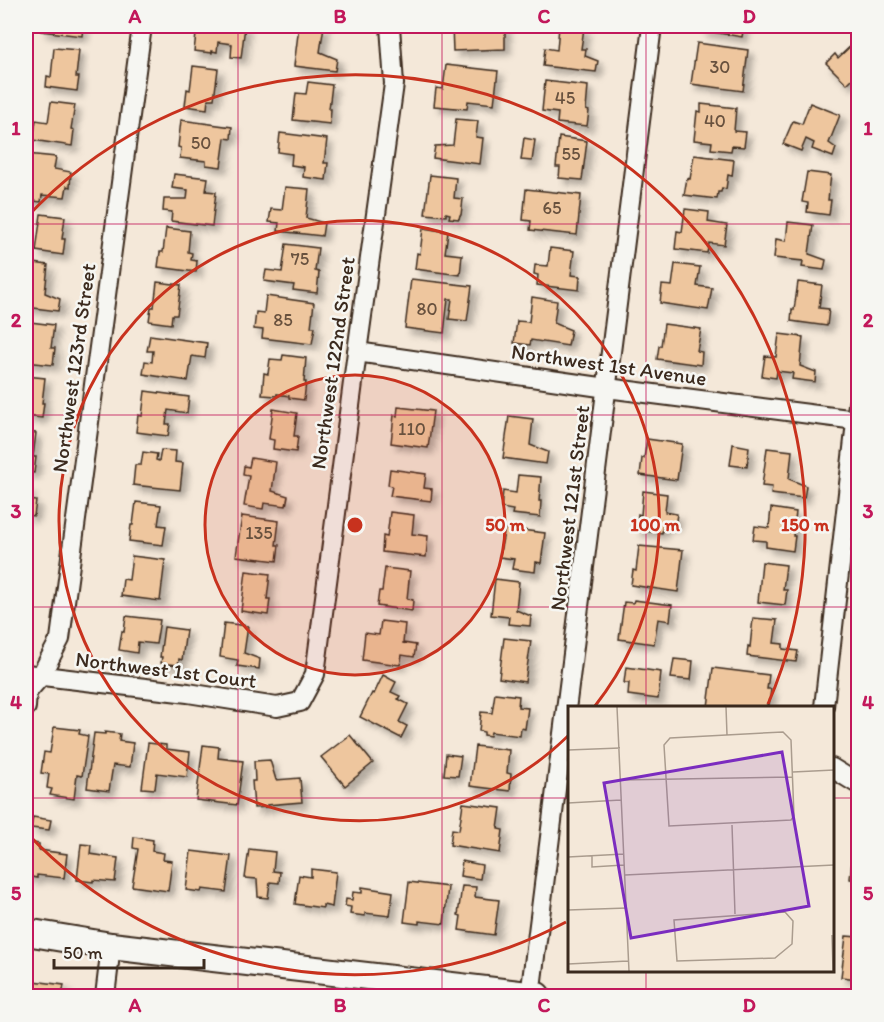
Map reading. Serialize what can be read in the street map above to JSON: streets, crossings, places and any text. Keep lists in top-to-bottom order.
{
  "streets": {
    "street": [
      "Northwest 122nd Street",
      "Northwest 1st Avenue",
      "Northwest 123rd Street",
      "Northwest 121st Street",
      "Northwest 1st Court"
    ]
  },
  "crossings": [
    ["Northwest 122nd Street", "Northwest 1st Avenue"],
    ["Northwest 122nd Street", "Northwest 1st Court"],
    ["Northwest 1st Avenue", "Northwest 121st Street"],
    ["Northwest 123rd Street", "Northwest 1st Court"]
  ],
  "house_numbers": [
    "30",
    "45",
    "40",
    "50",
    "55",
    "65",
    "75",
    "80",
    "85",
    "110",
    "135"
  ],
  "scale_bar": "50 m",
  "grid": {
    "columns": [
      "A",
      "B",
      "C",
      "D"
    ],
    "rows": [
      "1",
      "2",
      "3",
      "4",
      "5"
    ]
  },
  "rings": ["50 m", "100 m", "150 m"]
}
